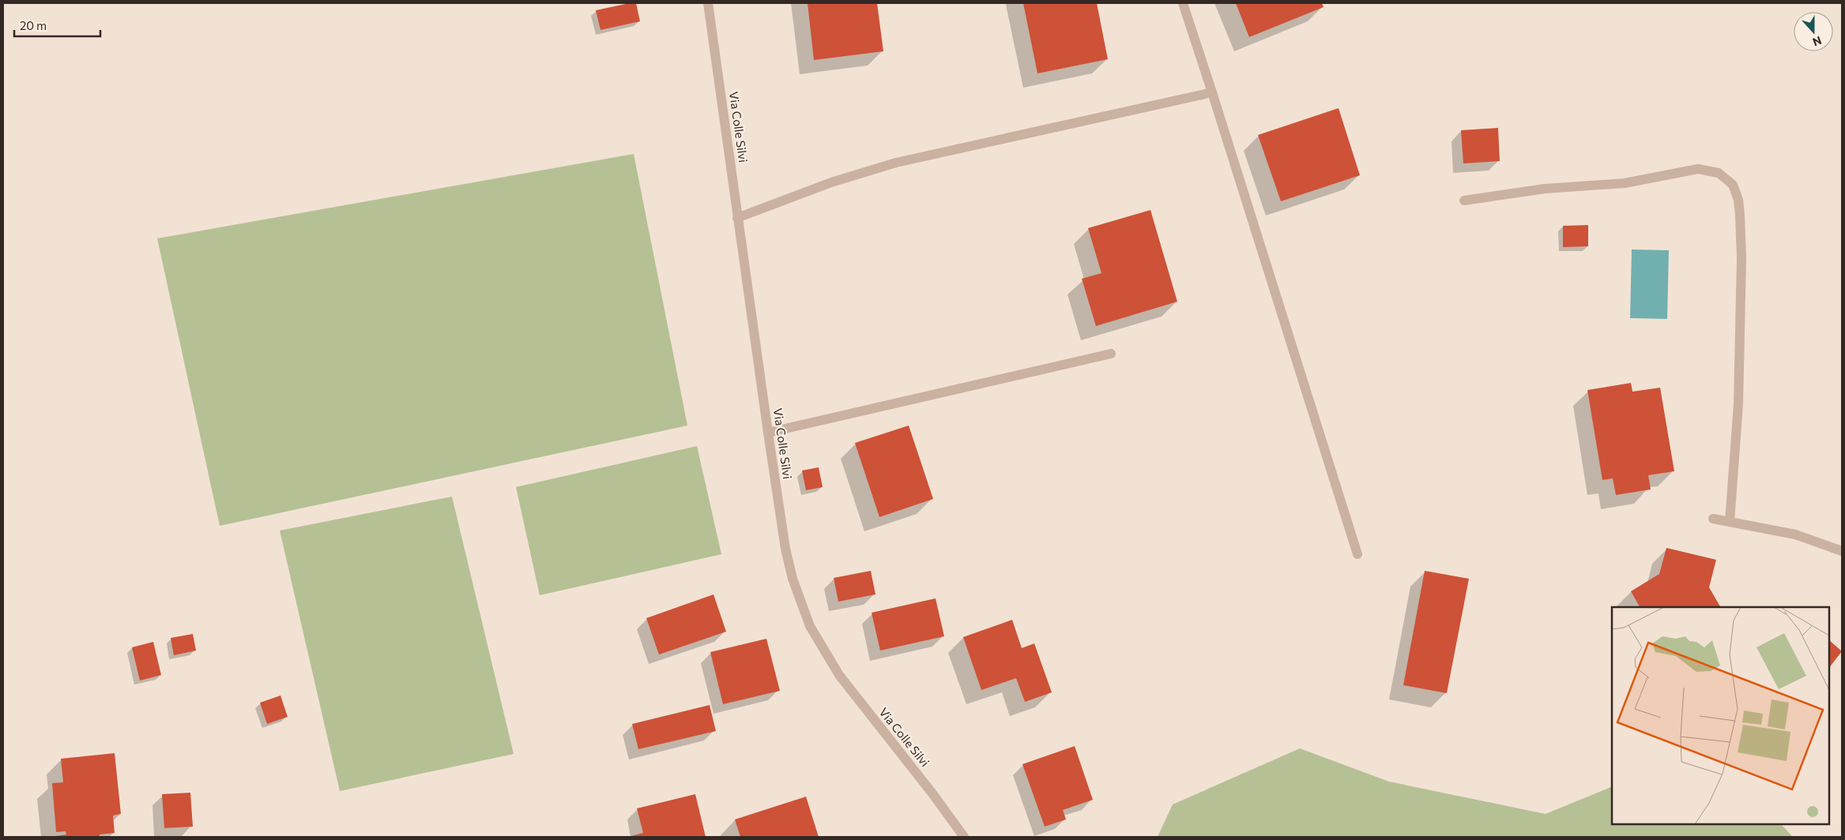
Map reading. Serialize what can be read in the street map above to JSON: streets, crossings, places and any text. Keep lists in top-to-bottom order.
{
  "streets": {
    "street": ["Via Colle Silvi"]
  },
  "scale_bar": "20 m",
  "north": "bottom"
}
